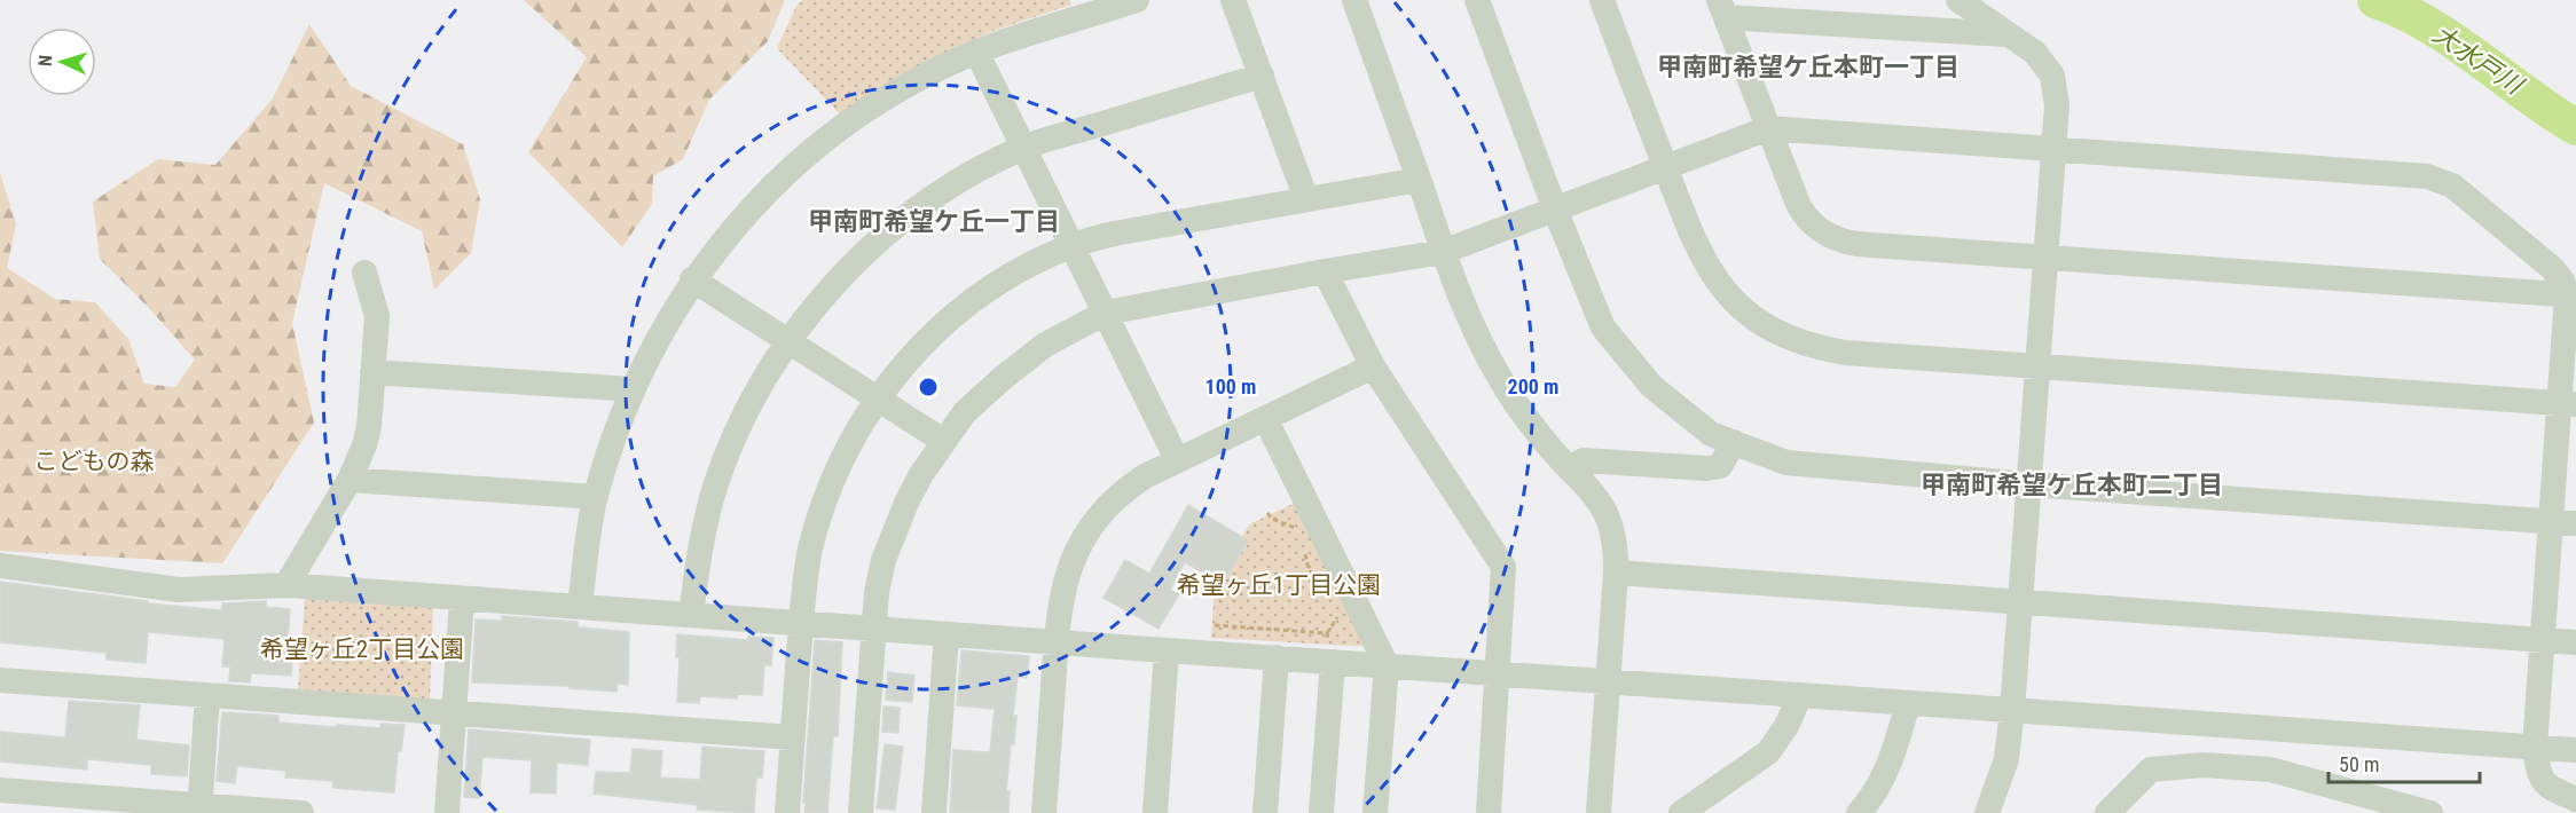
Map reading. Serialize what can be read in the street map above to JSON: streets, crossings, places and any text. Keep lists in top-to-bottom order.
{
  "districts": ["甲南町希望ケ丘本町一丁目", "甲南町希望ケ丘一丁目", "甲南町希望ケ丘本町二丁目"],
  "water": ["大水戸川"],
  "parks": ["こどもの森", "希望ヶ丘1丁目公園", "希望ヶ丘2丁目公園"],
  "scale_bar": "50 m",
  "north": "left",
  "rings": ["100 m", "200 m"]
}
